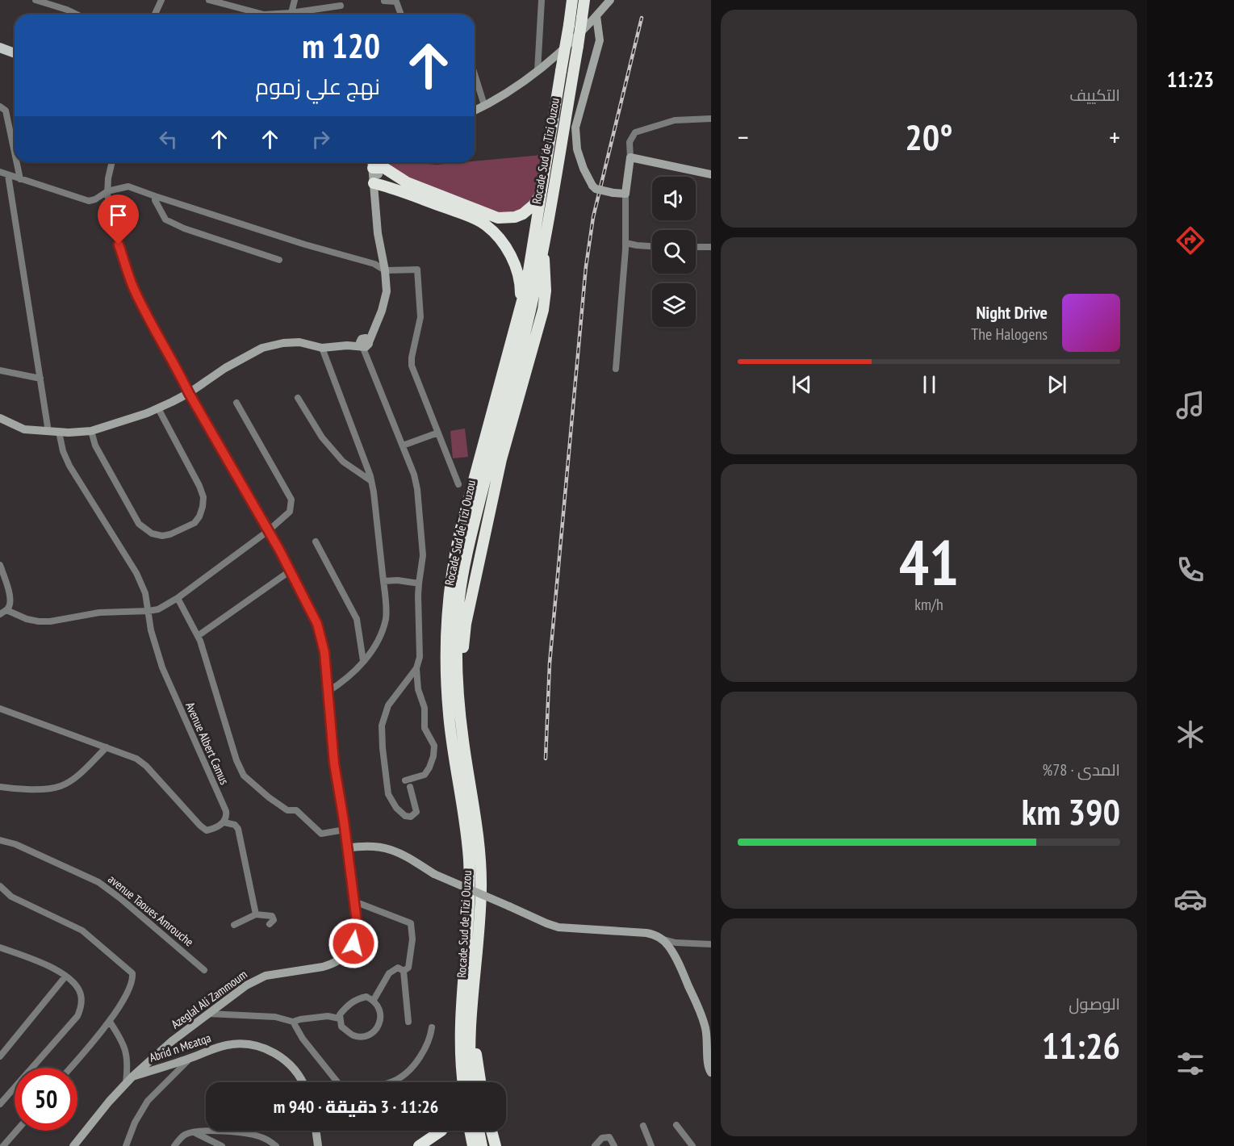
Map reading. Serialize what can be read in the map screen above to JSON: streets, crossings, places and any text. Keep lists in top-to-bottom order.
{
  "streets": {
    "highway": ["Rocade Sud de Tizi Ouzou"],
    "main road": ["Azeglal Ali Zammoum", "Abrid n Mɛatqa"],
    "street": ["Avenue Albert Camus", "avenue Taoues Amrouche"]
  },
  "crossings": [
    ["Azeglal Ali Zammoum", "Abrid n Mɛatqa"]
  ],
  "page": {
    "tabs": "11:23",
    "tile": [
      "التكييف",
      ["41", "km/h"],
      ["المدى · 78%", "390 km"],
      ["الوصول", "11:26"]
    ],
    "turn": ["120 m", "نهج علي زموم"],
    "heat": ["−", "20°", "+"],
    "song": ["Night Drive", "The Halogens"],
    "limit": "50",
    "trip": "11:26 · 3 دقيقة · 940 m"
  }
}
